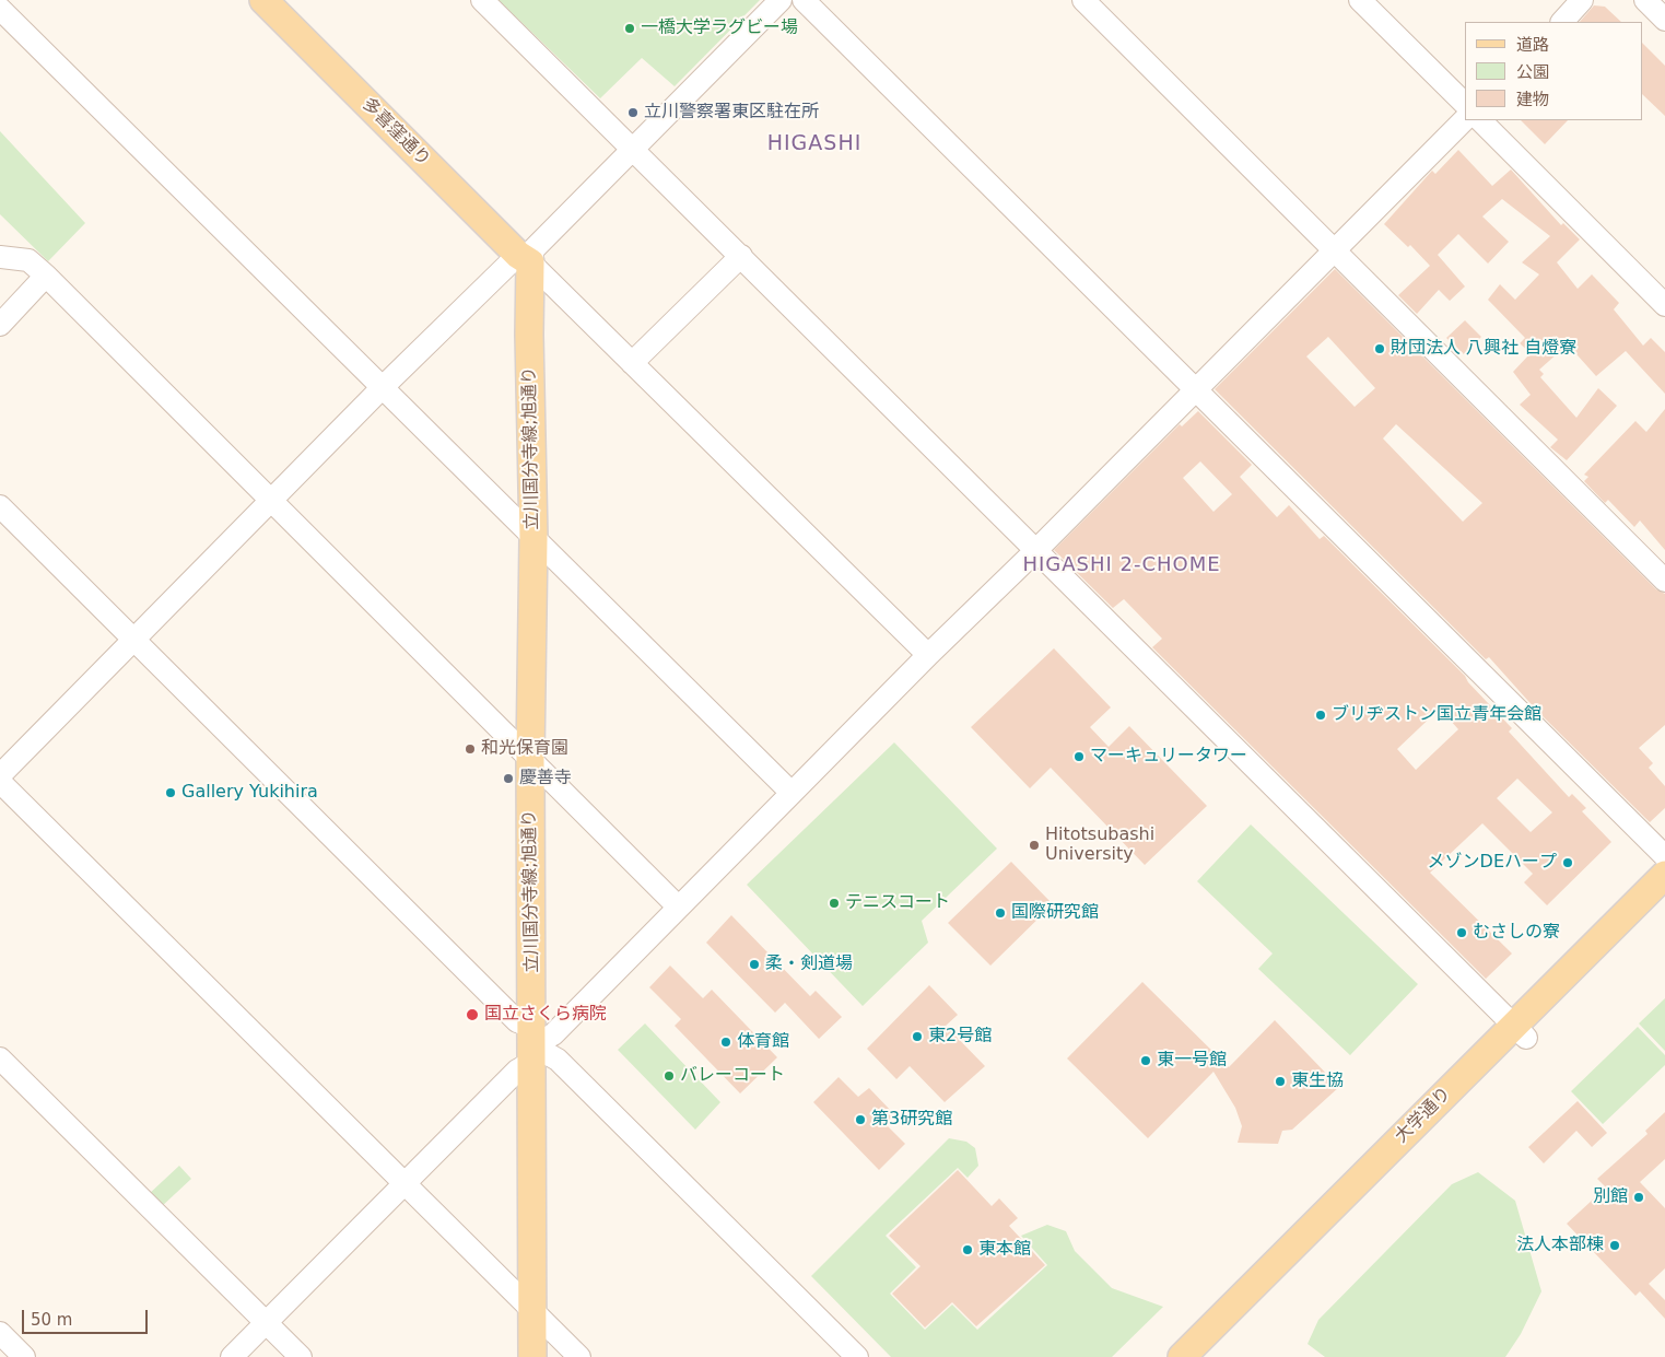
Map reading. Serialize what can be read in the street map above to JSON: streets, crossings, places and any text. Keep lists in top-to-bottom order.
{
  "streets": {
    "main road": ["多喜窪通り", "立川国分寺線;旭通り", "大学通り"]
  },
  "crossings": [
    ["多喜窪通り", "立川国分寺線;旭通り"]
  ],
  "districts": ["HIGASHI", "HIGASHI 2-CHOME"],
  "places": [
    "一橋大学ラグビー場",
    "立川警察署東区駐在所",
    "財団法人 八興社 自燈寮",
    "ブリヂストン国立青年会館",
    "和光保育園",
    "マーキュリータワー",
    "慶善寺",
    "Gallery Yukihira",
    "Hitotsubashi University",
    "メゾンDEハープ",
    "テニスコート",
    "国際研究館",
    "むさしの寮",
    "柔・剣道場",
    "国立さくら病院",
    "東2号館",
    "体育館",
    "東一号館",
    "バレーコート",
    "東生協",
    "第3研究館",
    "別館",
    "法人本部棟",
    "東本館"
  ],
  "legend": ["道路", "公園", "建物"],
  "scale_bar": "50 m"
}
